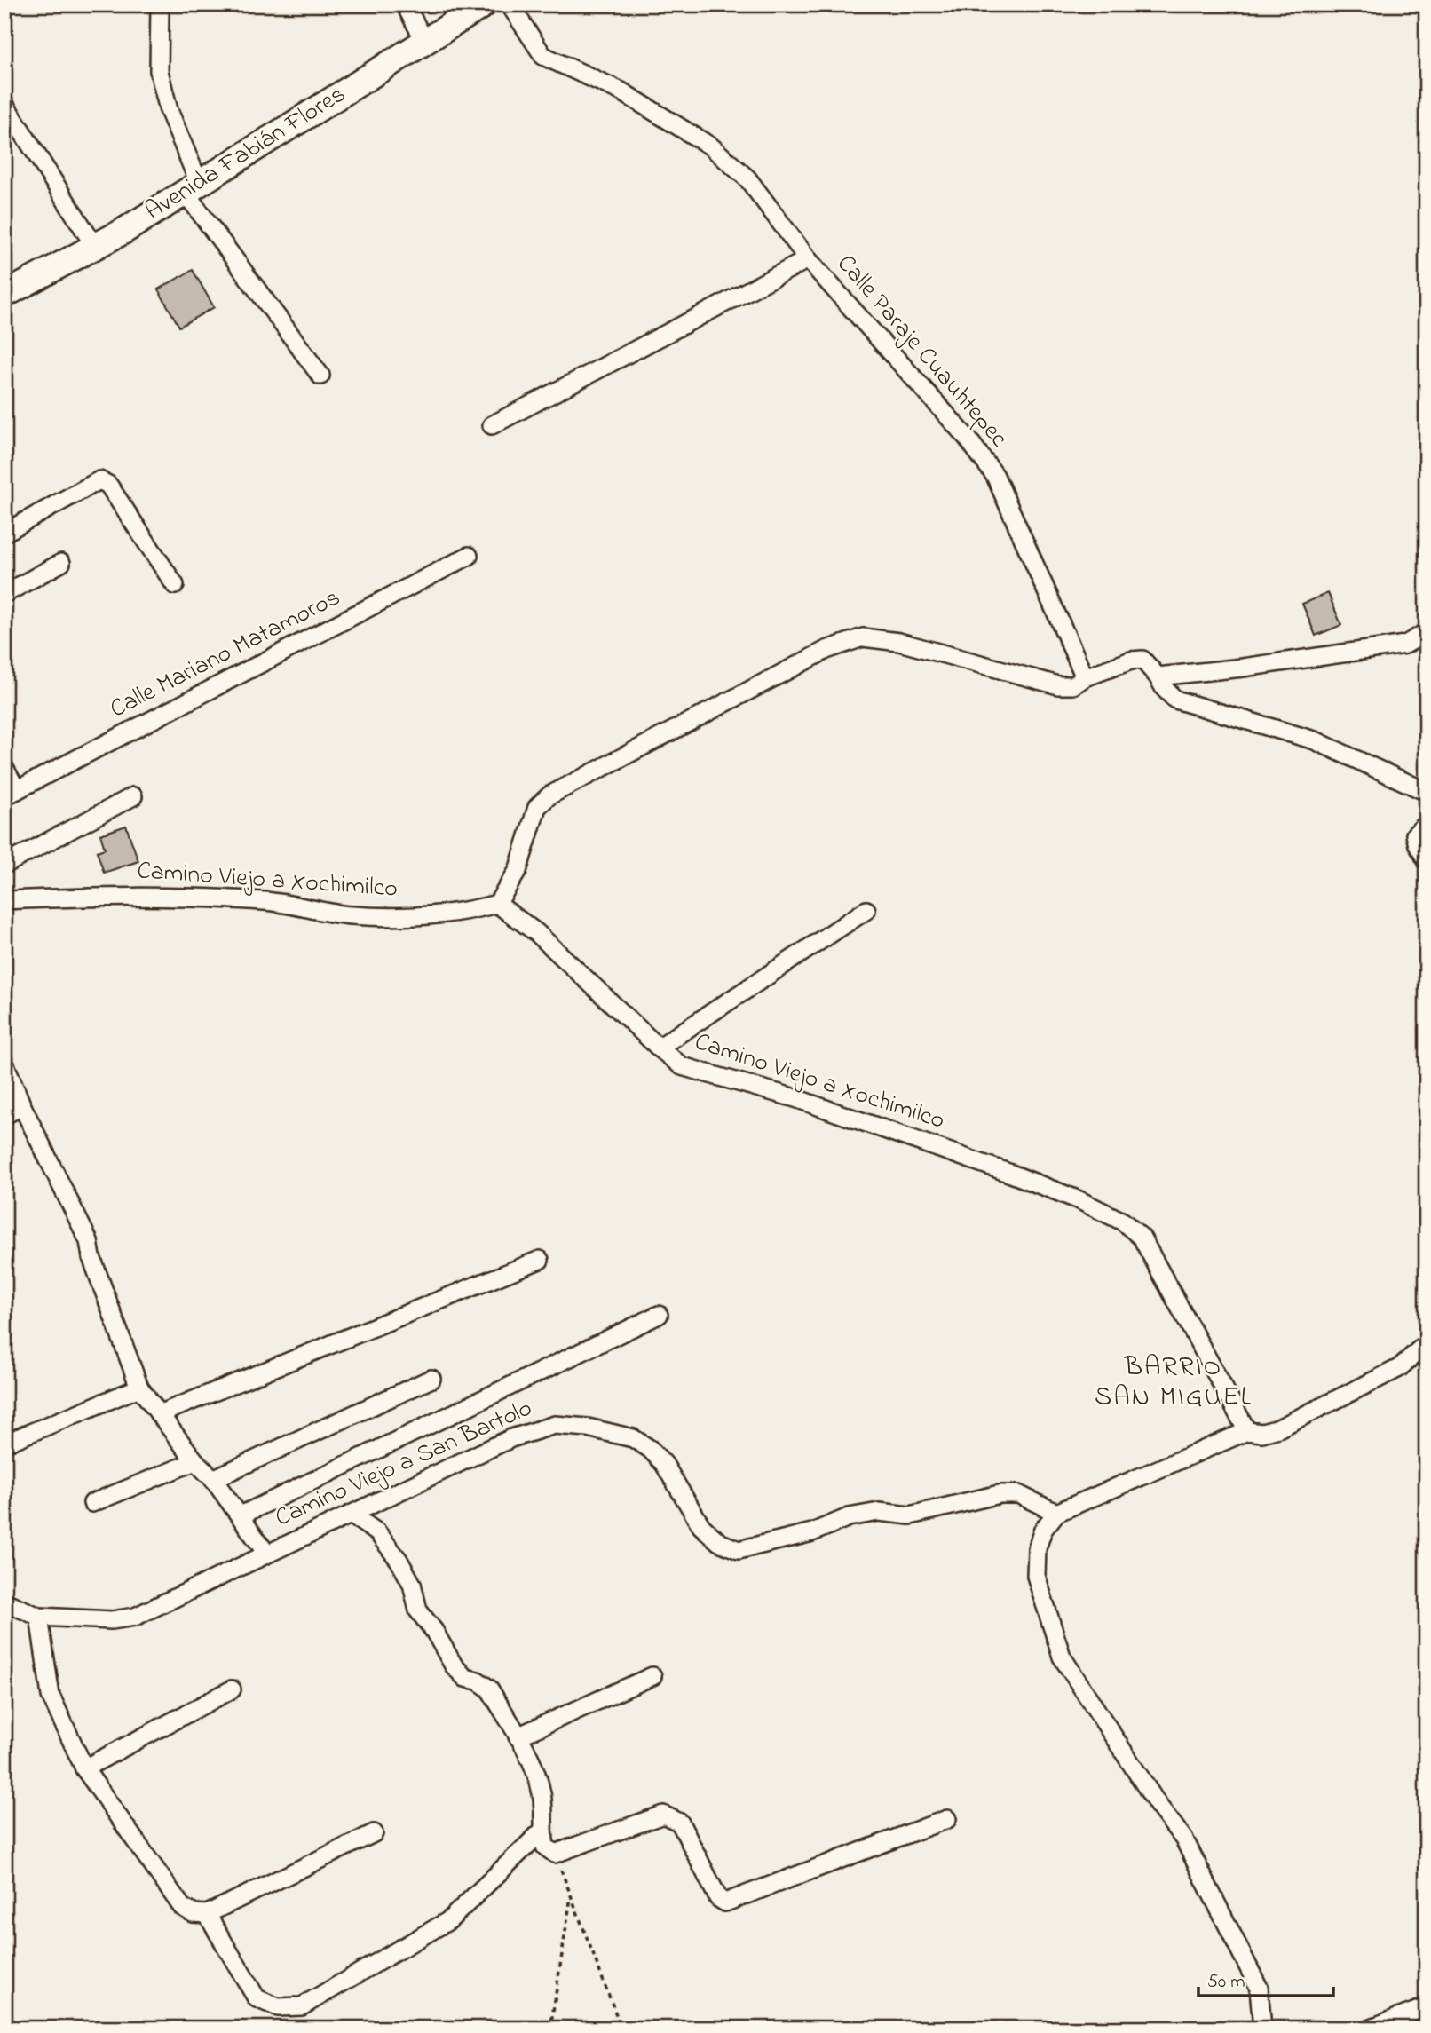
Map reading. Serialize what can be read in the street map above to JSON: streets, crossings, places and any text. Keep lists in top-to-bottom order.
{
  "streets": {
    "main road": ["Avenida Fabián Flores"],
    "street": [
      "Calle Paraje Cuauhtepec",
      "Calle Mariano Matamoros",
      "Camino Viejo a Xochimilco",
      "Camino Viejo a San Bartolo"
    ]
  },
  "districts": ["BARRIO SAN MIGUEL"],
  "scale_bar": "50 m"
}
